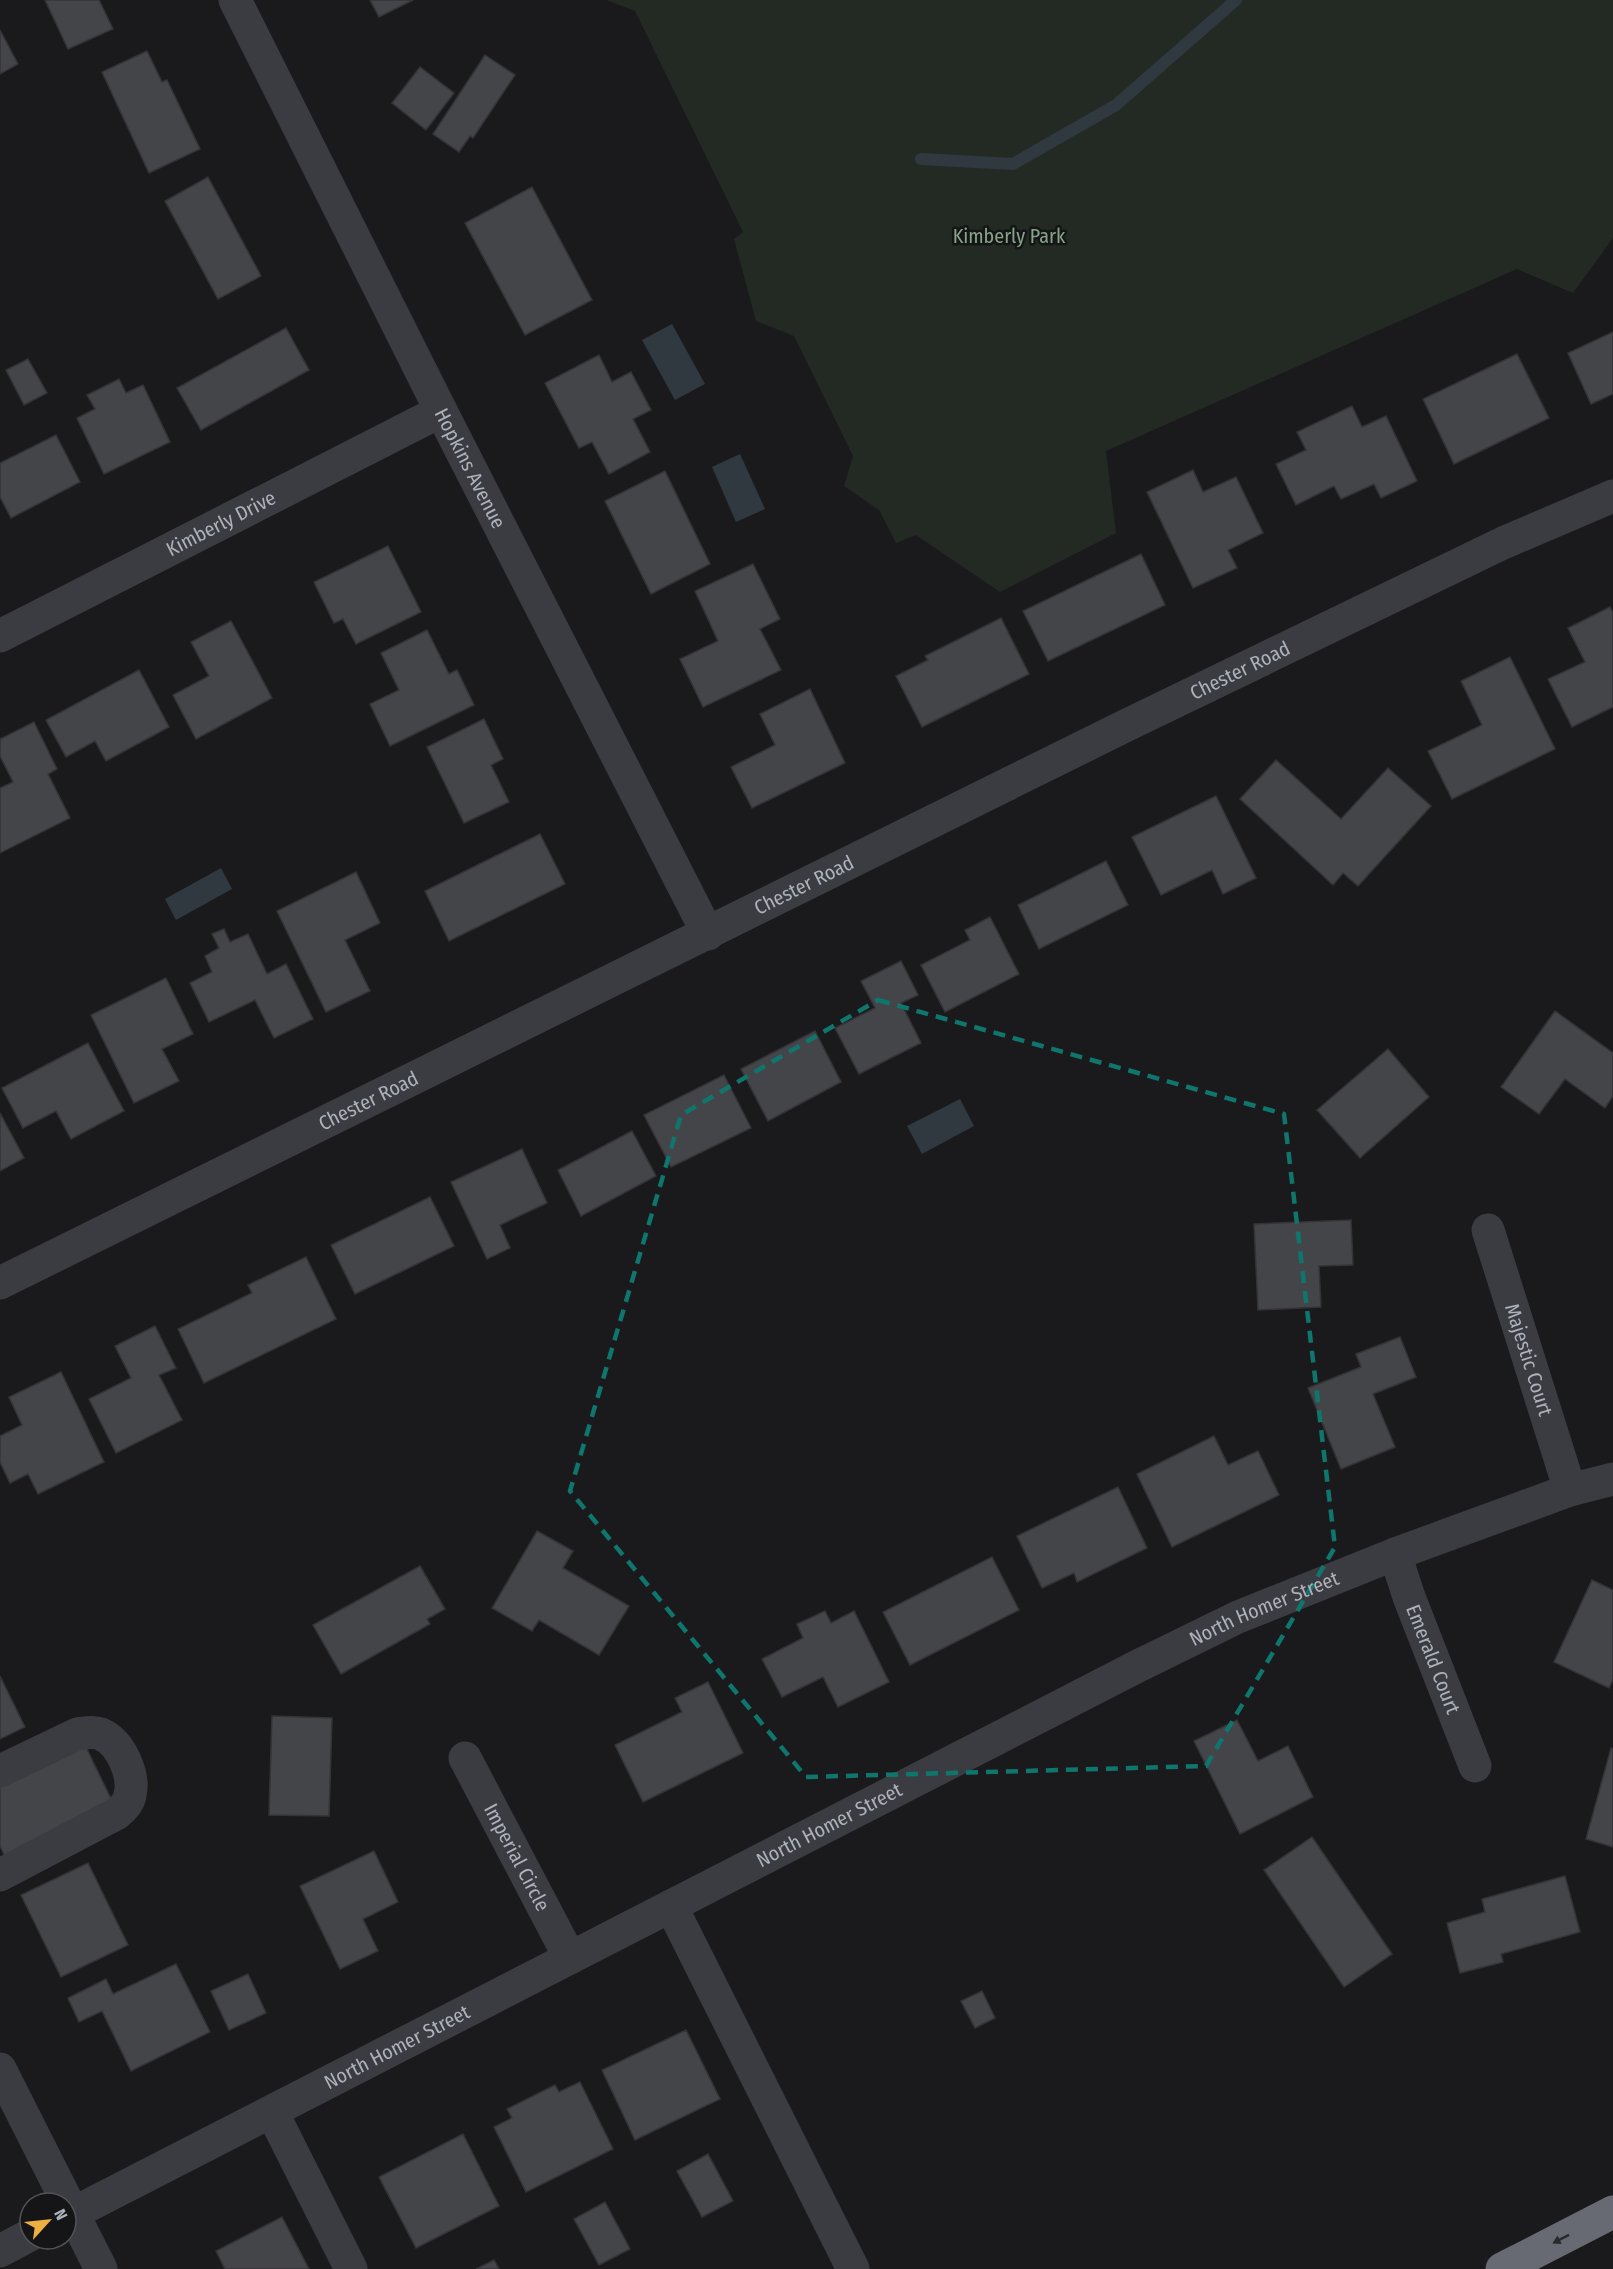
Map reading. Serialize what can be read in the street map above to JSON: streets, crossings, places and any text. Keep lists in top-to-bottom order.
{
  "streets": {
    "street": [
      "Hopkins Avenue",
      "Kimberly Drive",
      "Chester Road",
      "Majestic Court",
      "North Homer Street",
      "Emerald Court",
      "Imperial Circle"
    ]
  },
  "crossings": [
    ["Hopkins Avenue", "Kimberly Drive"],
    ["Hopkins Avenue", "Chester Road"],
    ["Majestic Court", "North Homer Street"],
    ["North Homer Street", "Emerald Court"],
    ["North Homer Street", "Imperial Circle"]
  ],
  "parks": ["Kimberly Park"],
  "north": "top right"
}
